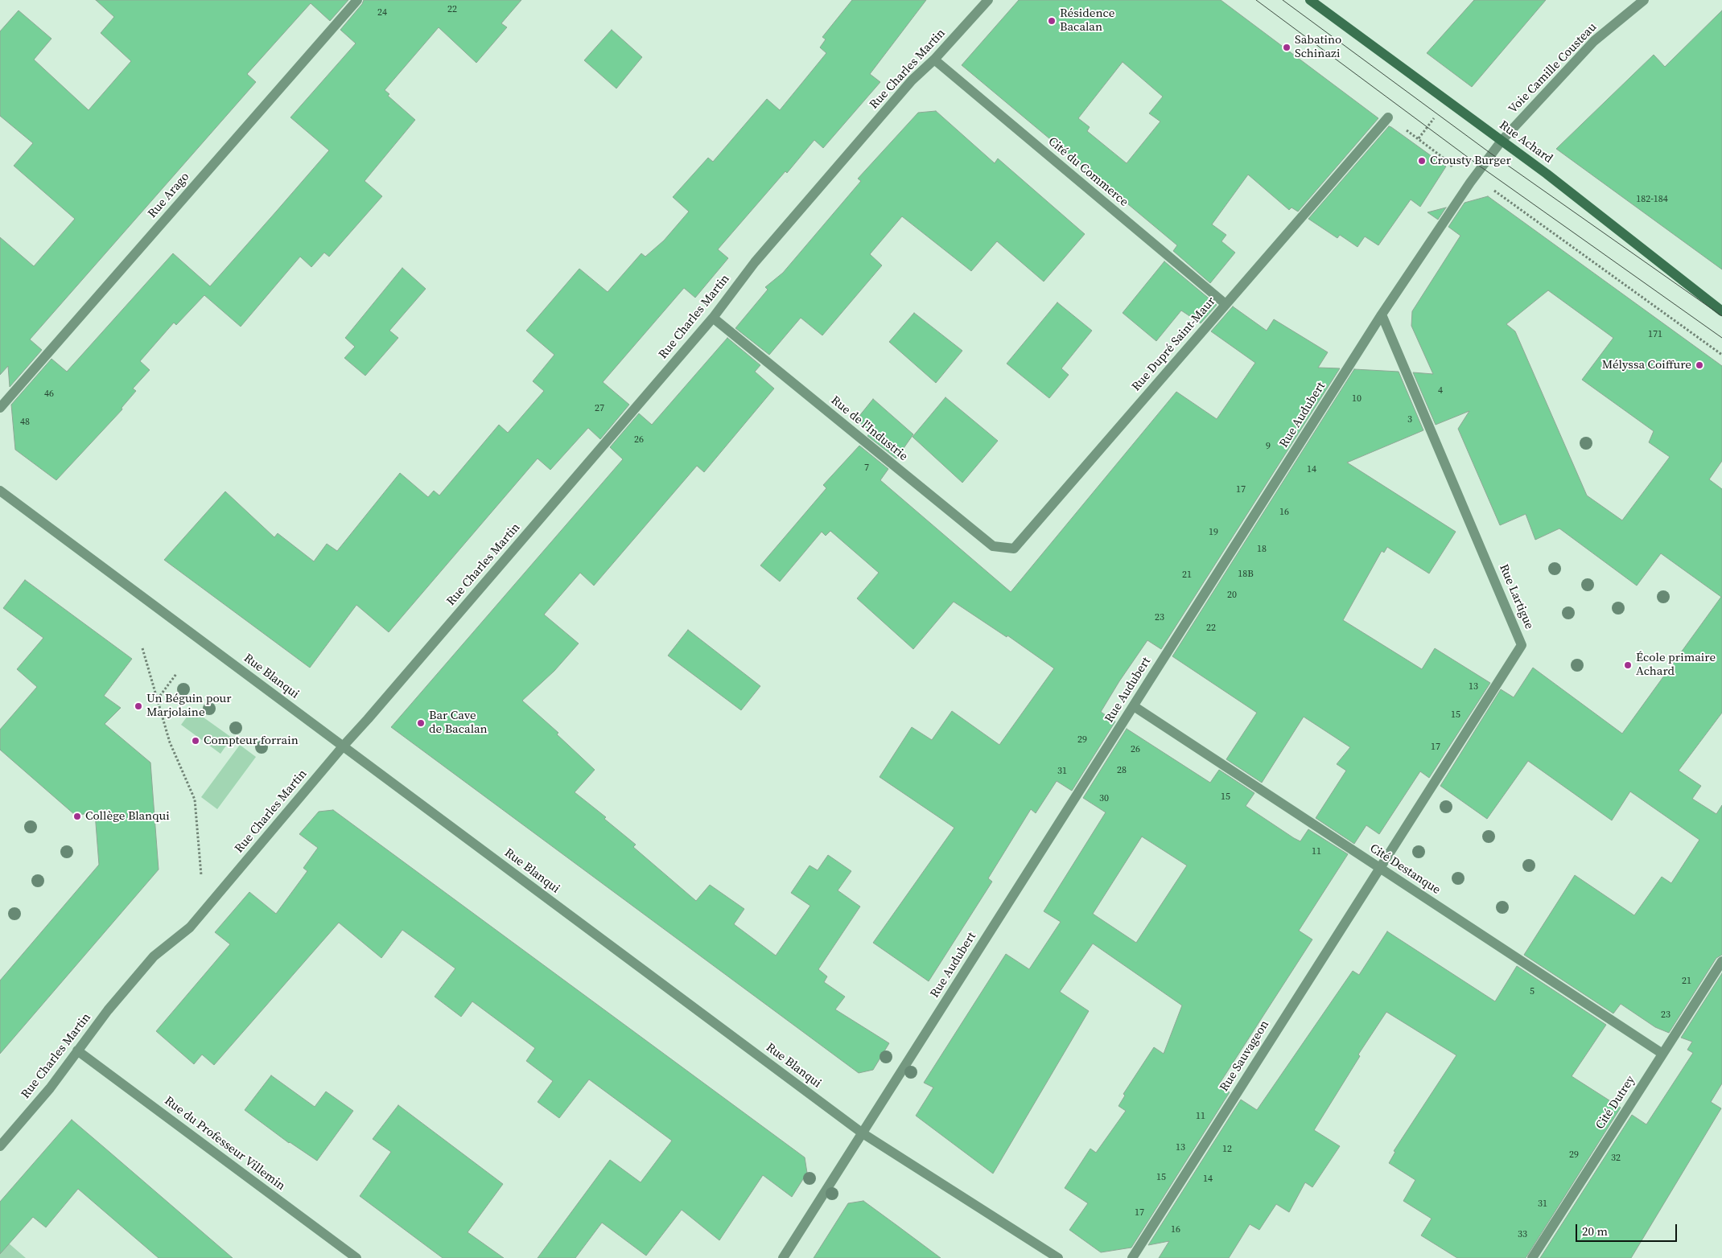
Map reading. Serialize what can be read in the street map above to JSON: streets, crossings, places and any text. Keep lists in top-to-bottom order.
{
  "streets": {
    "street": [
      "Voie Camille Cousteau",
      "Rue Charles Martin",
      "Rue Achard",
      "Cité du Commerce",
      "Rue Arago",
      "Rue Dupré Saint-Maur",
      "Rue Audubert",
      "Rue de l'Industrie",
      "Rue Lartigue",
      "Rue Blanqui",
      "Cité Destanque",
      "Rue Sauvageon",
      "Cité Dutrey",
      "Rue du Professeur Villemin"
    ]
  },
  "crossings": [
    ["Voie Camille Cousteau", "Rue Achard"],
    ["Voie Camille Cousteau", "Rue Audubert"],
    ["Rue Charles Martin", "Cité du Commerce"],
    ["Rue Charles Martin", "Rue de l'Industrie"],
    ["Rue Charles Martin", "Rue Blanqui"],
    ["Rue Charles Martin", "Rue du Professeur Villemin"],
    ["Rue Achard", "Rue Audubert"],
    ["Cité du Commerce", "Rue Dupré Saint-Maur"],
    ["Rue Dupré Saint-Maur", "Rue de l'Industrie"],
    ["Rue Audubert", "Rue Lartigue"],
    ["Rue Audubert", "Rue Blanqui"],
    ["Rue Audubert", "Cité Destanque"],
    ["Rue Lartigue", "Cité Destanque"],
    ["Rue Lartigue", "Rue Sauvageon"],
    ["Cité Destanque", "Rue Sauvageon"],
    ["Cité Destanque", "Cité Dutrey"]
  ],
  "places": [
    "Résidence Bacalan",
    "Sabatino Schinazi",
    "Crousty Burger",
    "Mélyssa Coiffure",
    "École primaire Achard",
    "Un Béguin pour Marjolaine",
    "Bar Cave de Bacalan",
    "Compteur forrain",
    "Collège Blanqui"
  ],
  "house_numbers": [
    "22",
    "24",
    "182-184",
    "171",
    "4",
    "46",
    "10",
    "27",
    "3",
    "48",
    "26",
    "9",
    "7",
    "14",
    "17",
    "16",
    "19",
    "18",
    "18B",
    "21",
    "20",
    "23",
    "22",
    "13",
    "15",
    "29",
    "17",
    "26",
    "28",
    "31",
    "15",
    "30",
    "11",
    "21",
    "5",
    "23",
    "11",
    "13",
    "12",
    "29",
    "32",
    "15",
    "14",
    "31",
    "17",
    "16",
    "33"
  ],
  "scale_bar": "20 m"
}
